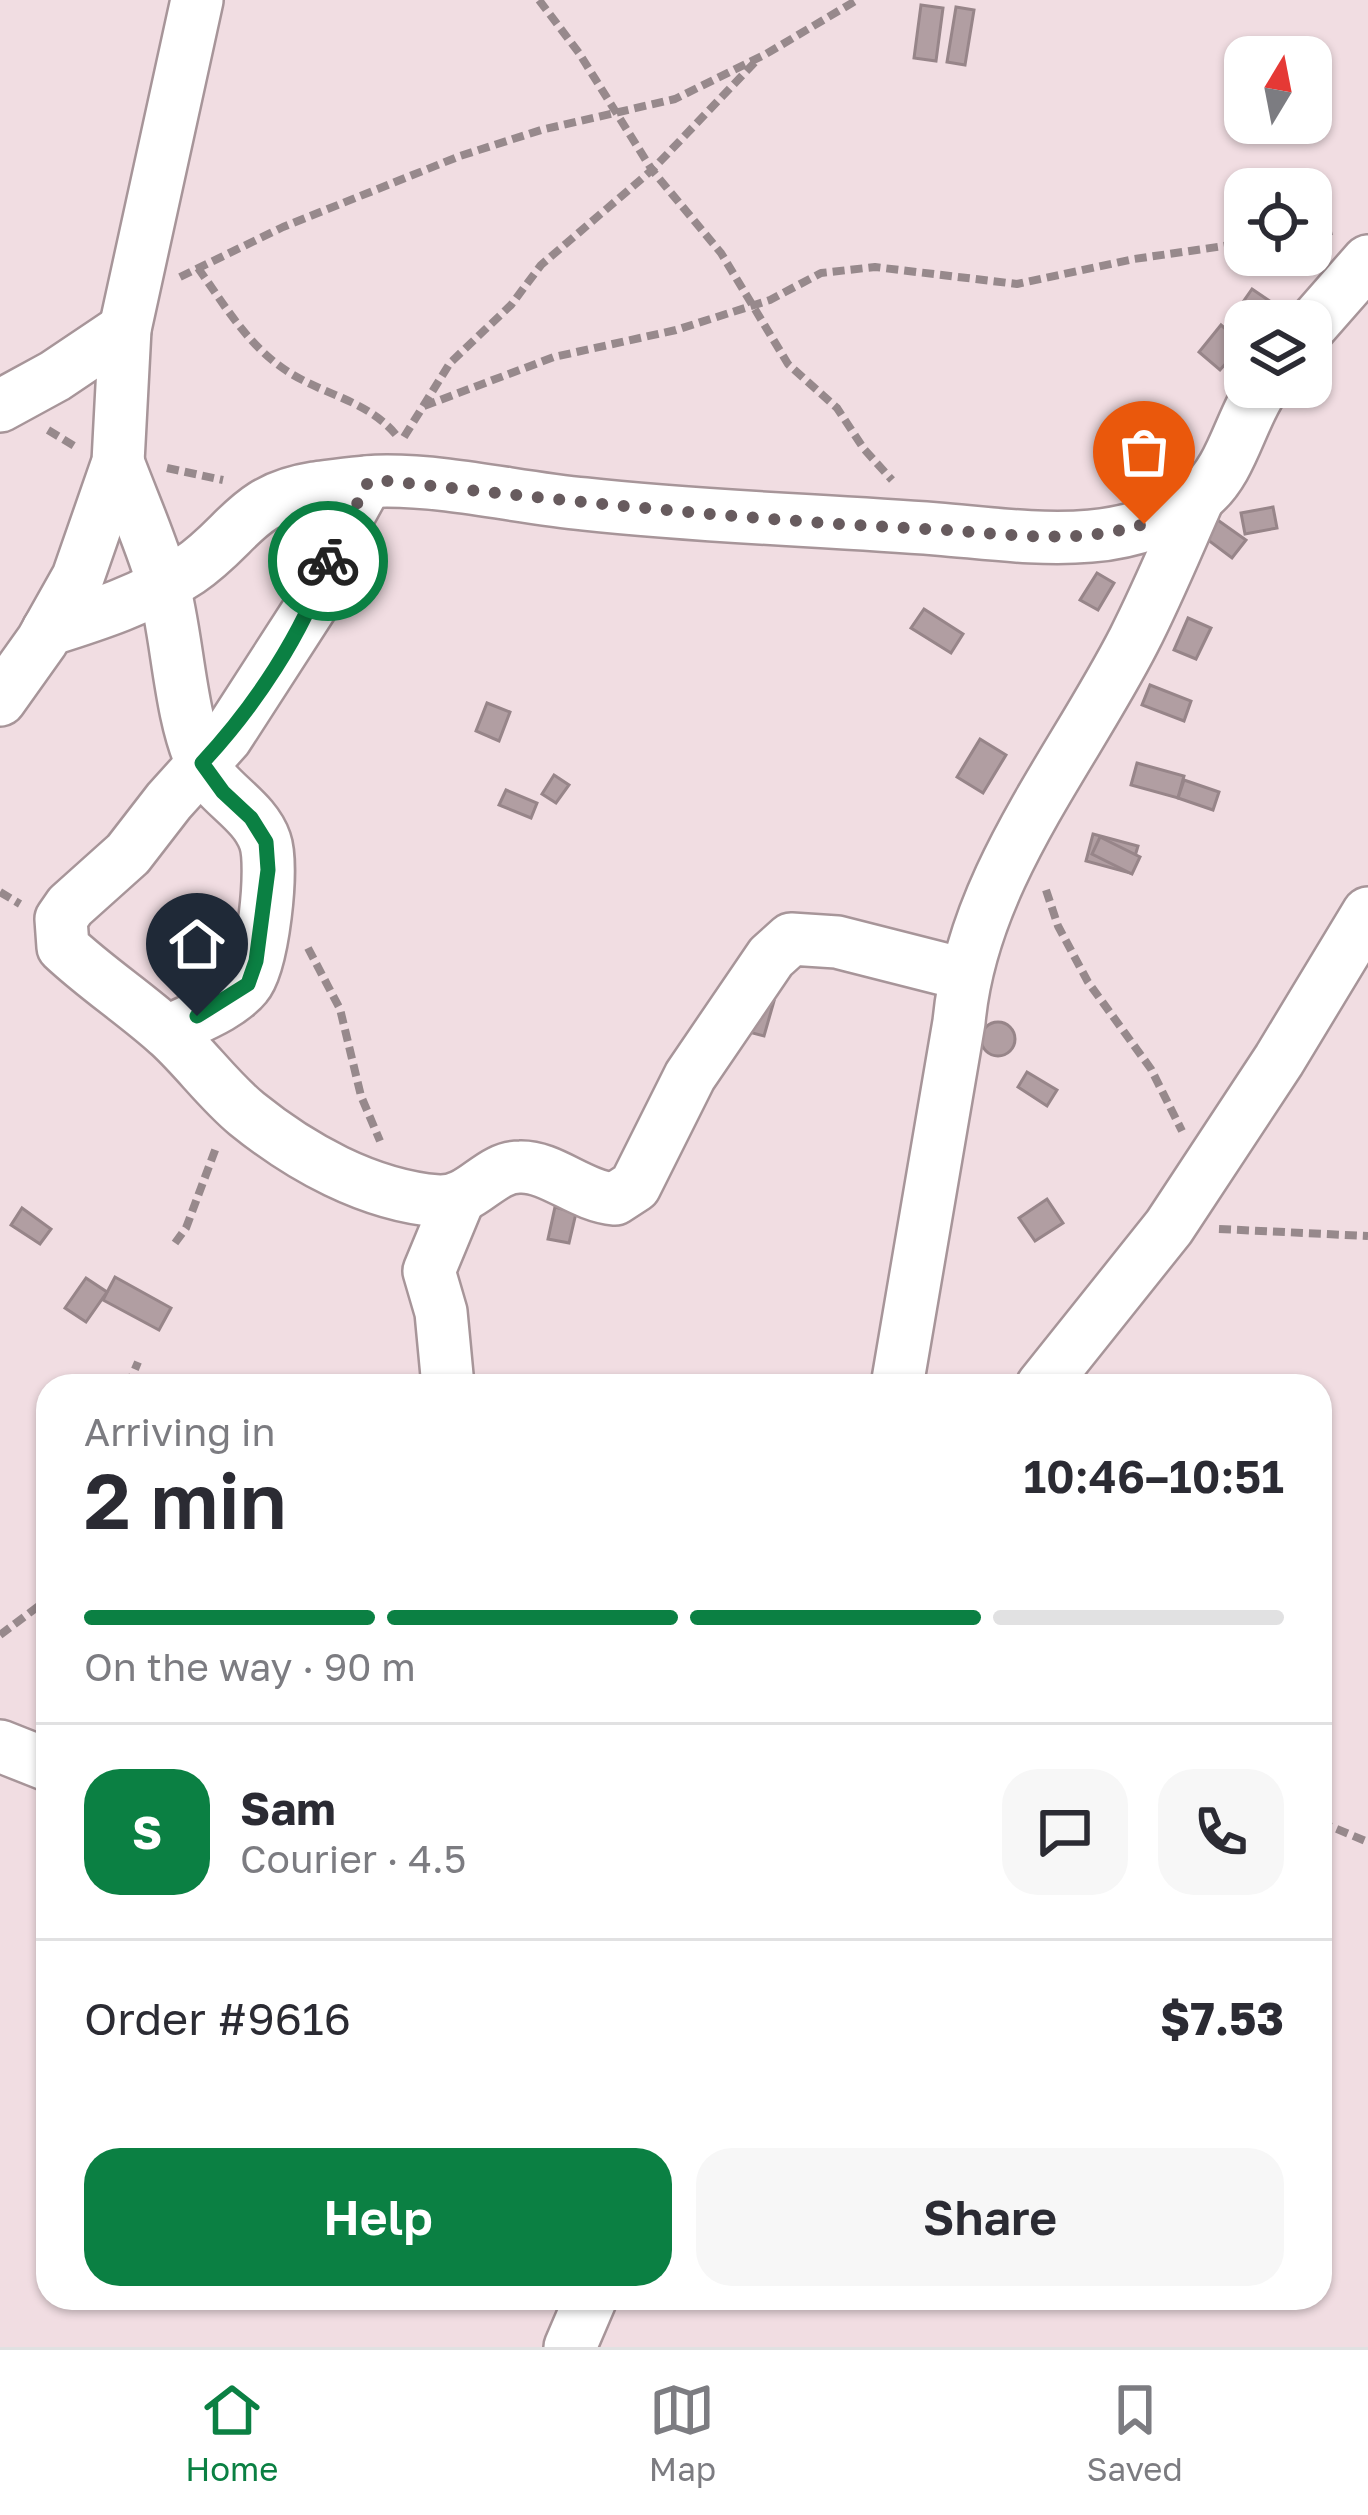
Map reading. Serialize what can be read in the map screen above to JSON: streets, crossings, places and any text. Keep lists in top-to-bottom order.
{
  "north": "top",
  "page": {
    "heading": ["2 min", "Arriving in", "10:46–10:51"],
    "panel": [
      "Sam",
      "Courier · 4.5",
      "Order #9616",
      "$7.53"
    ],
    "bar": "On the way · 90 m",
    "round": "S",
    "buttons": ["Help", "Share"],
    "tabs": ["Home", "Map", "Saved"]
  }
}
